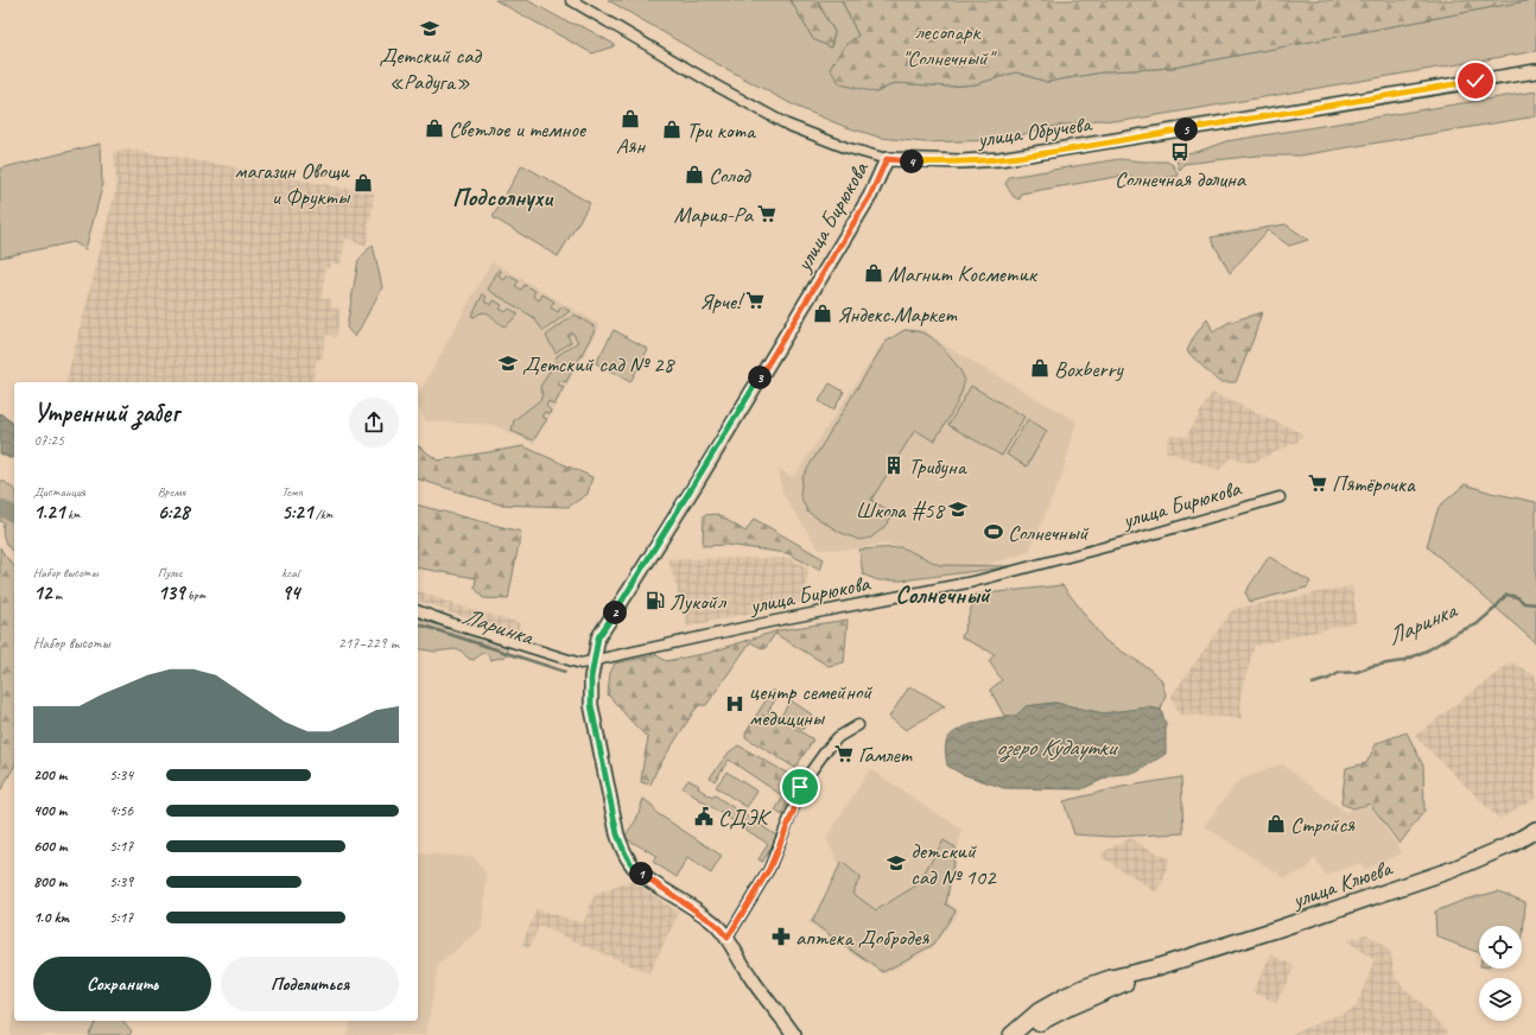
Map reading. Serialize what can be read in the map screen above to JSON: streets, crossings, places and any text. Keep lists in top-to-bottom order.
{
  "streets": {
    "main road": ["улица Клюева"],
    "street": ["улица Обручева", "улица Бирюкова"]
  },
  "crossings": [
    ["улица Обручева", "улица Бирюкова"]
  ],
  "districts": ["Подсолнухи", "Солнечный"],
  "water": ["Ларинка", "озеро Кудаутки"],
  "parks": ["лесопарк \"Солнечный\""],
  "places": {
    "school or university": [
      "Детский сад «Радуга»",
      "Детский сад № 28",
      "Школа #58",
      "детский сад № 102"
    ],
    "shop": [
      "Аян",
      "Светлое и темное",
      "Три кота",
      "Солод",
      "магазин Овощи и Фрукты",
      "Магнит Косметик",
      "Яндекс.Маркет",
      "Boxberry",
      "Стройся"
    ],
    "bus stop": ["Солнечная долина"],
    "supermarket": [
      "Мария-Ра",
      "Ярче!",
      "Пятёрочка",
      "Гамлет"
    ],
    "building": ["Трибуна"],
    "sports": ["Солнечный"],
    "fuel station": ["Лукойл"],
    "hospital": ["центр семейной медицины"],
    "public building": ["СДЭК"],
    "pharmacy": ["аптека Добродея"]
  },
  "page": {
    "pins": [
      "5",
      "4",
      "3",
      "2",
      "1"
    ],
    "heading": ["Утренний забег", "07:25"],
    "stats": [
      ["Дистанция", "1.21 km"],
      ["Время", "6:28"],
      ["Темп", "5:21 /km"],
      ["Набор высоты", "12 m"],
      ["Пульс", "139 bpm"],
      ["kcal", "94"]
    ],
    "chart": ["Набор высоты", "217–229 m"],
    "list": [
      {
        "name": "200 m",
        "note": "5:34"
      },
      {
        "name": "400 m",
        "note": "4:56"
      },
      {
        "name": "600 m",
        "note": "5:17"
      },
      {
        "name": "800 m",
        "note": "5:39"
      },
      {
        "name": "1.0 km",
        "note": "5:17"
      }
    ],
    "buttons": ["Сохранить", "Поделиться"]
  }
}
